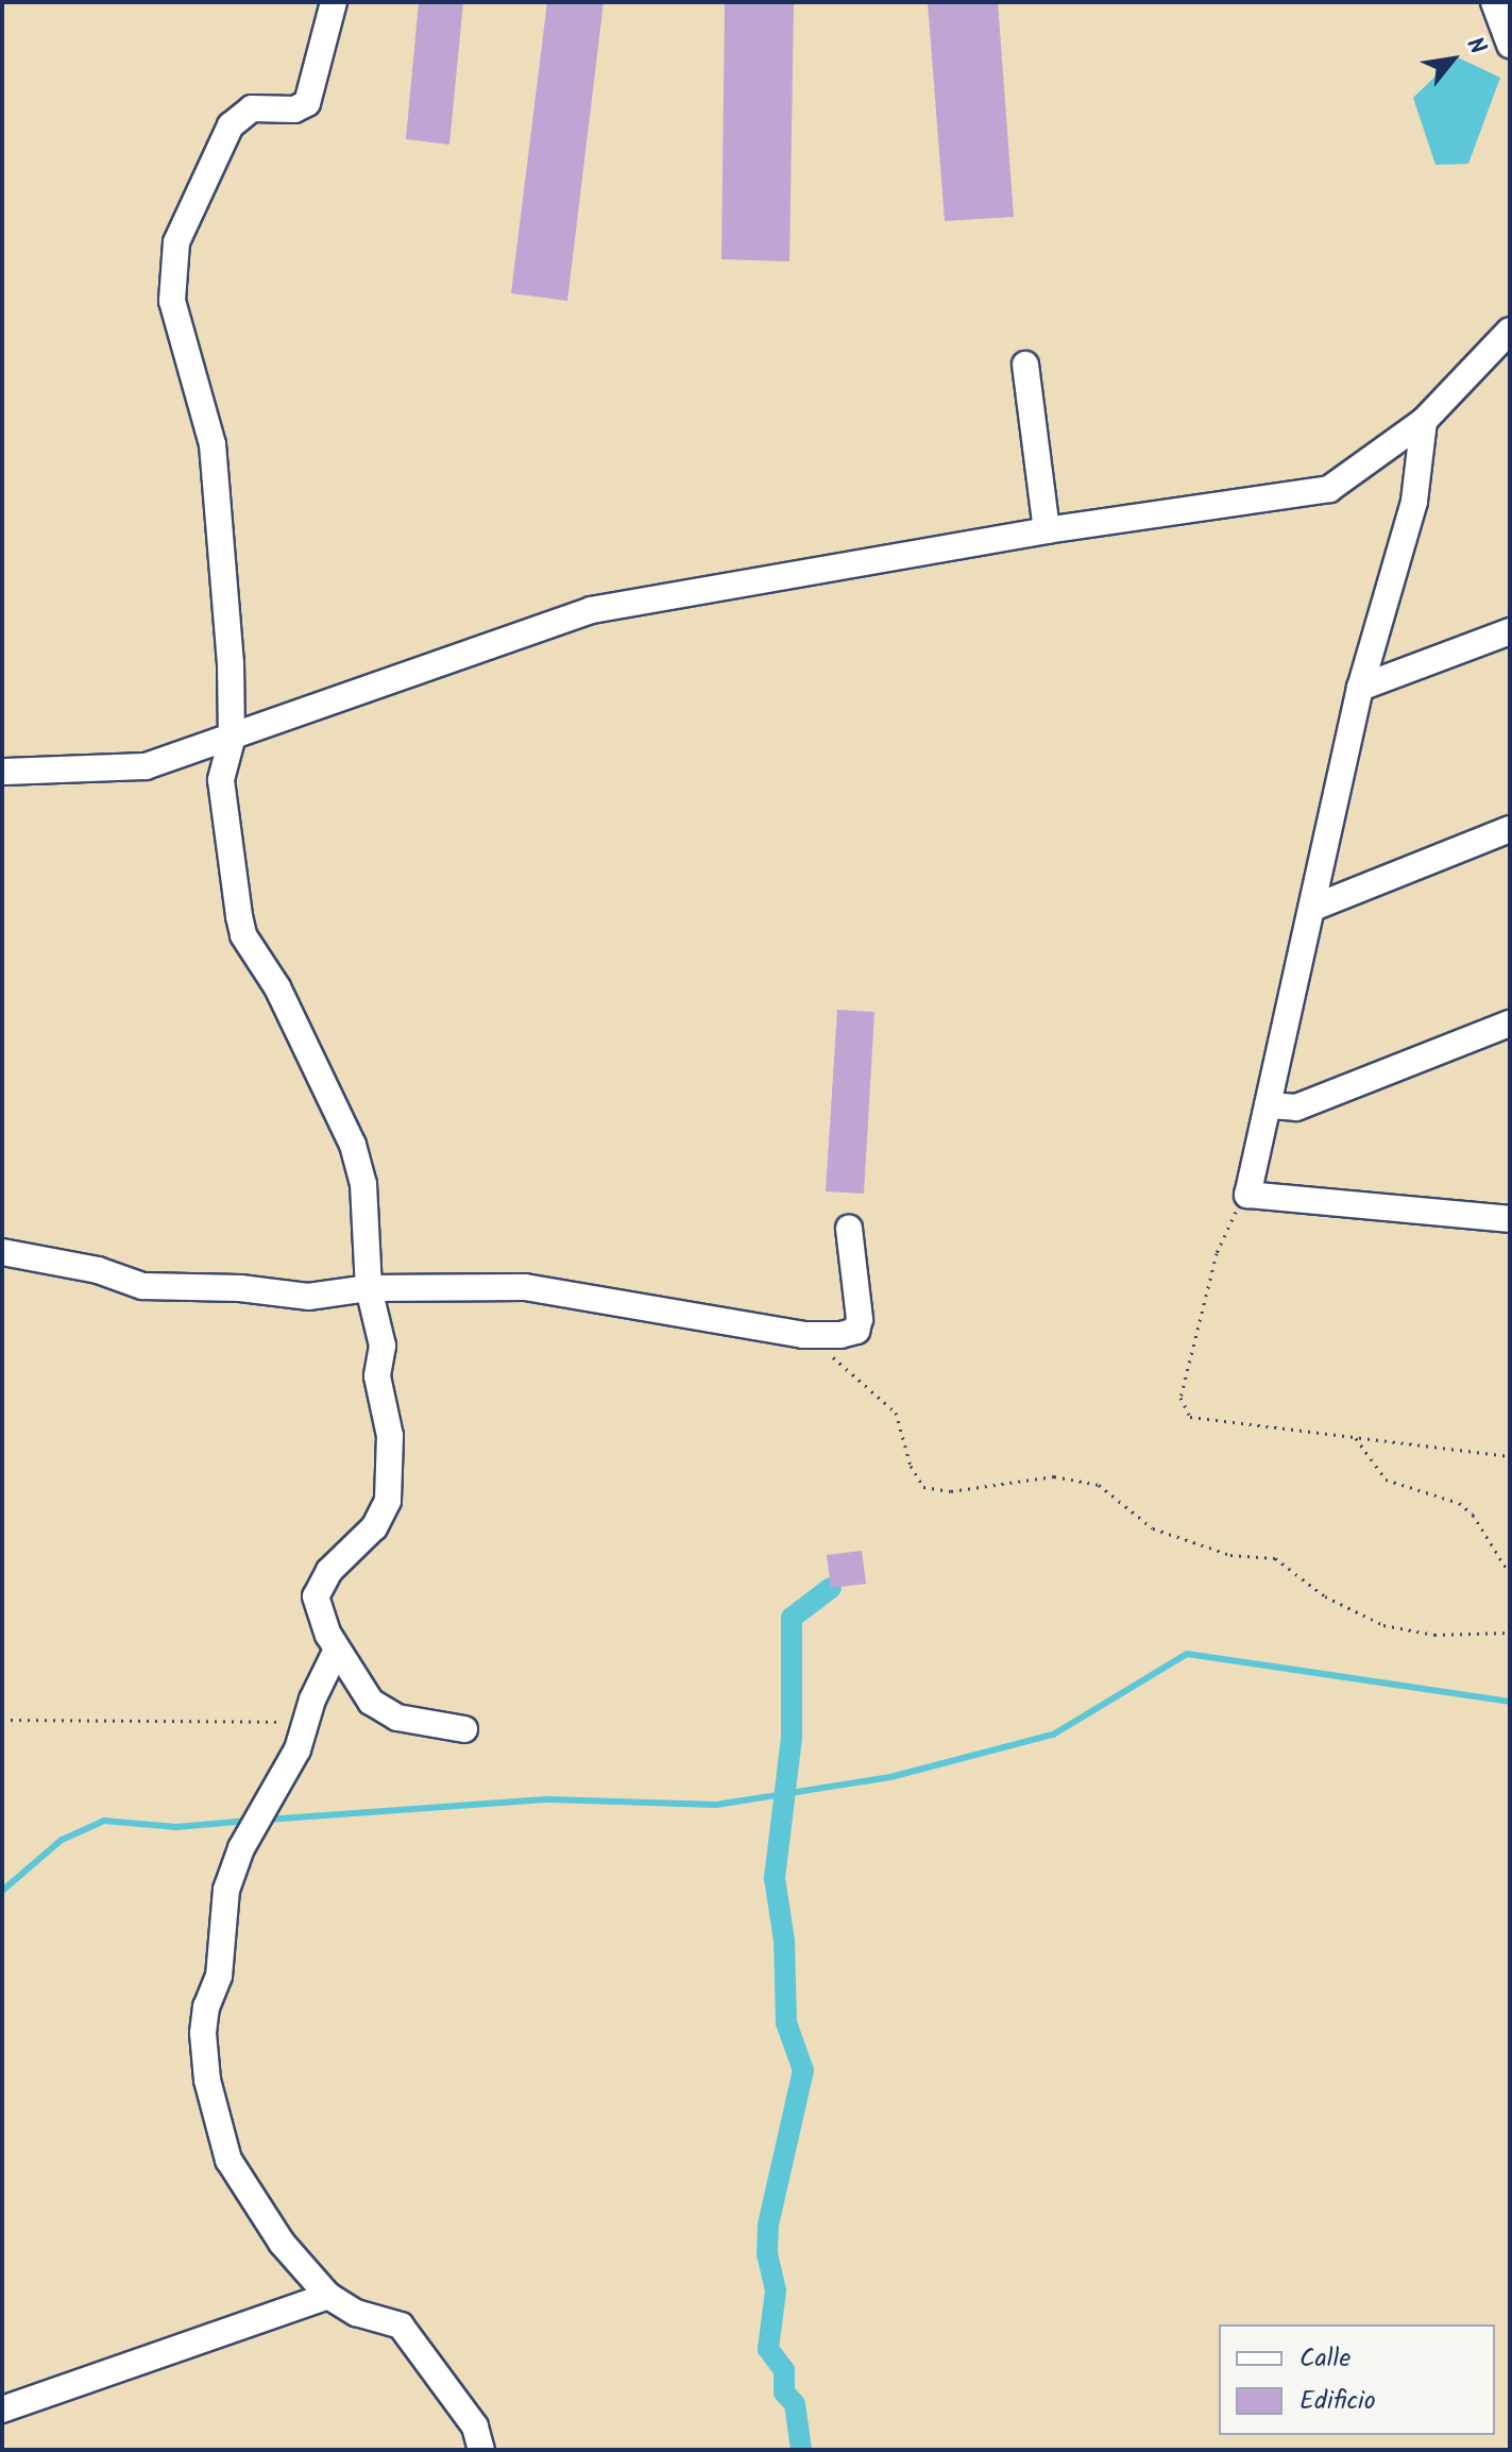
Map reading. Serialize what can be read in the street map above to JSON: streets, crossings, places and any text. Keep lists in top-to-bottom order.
{
  "legend": ["Calle", "Edificio"],
  "north": "top right"
}
